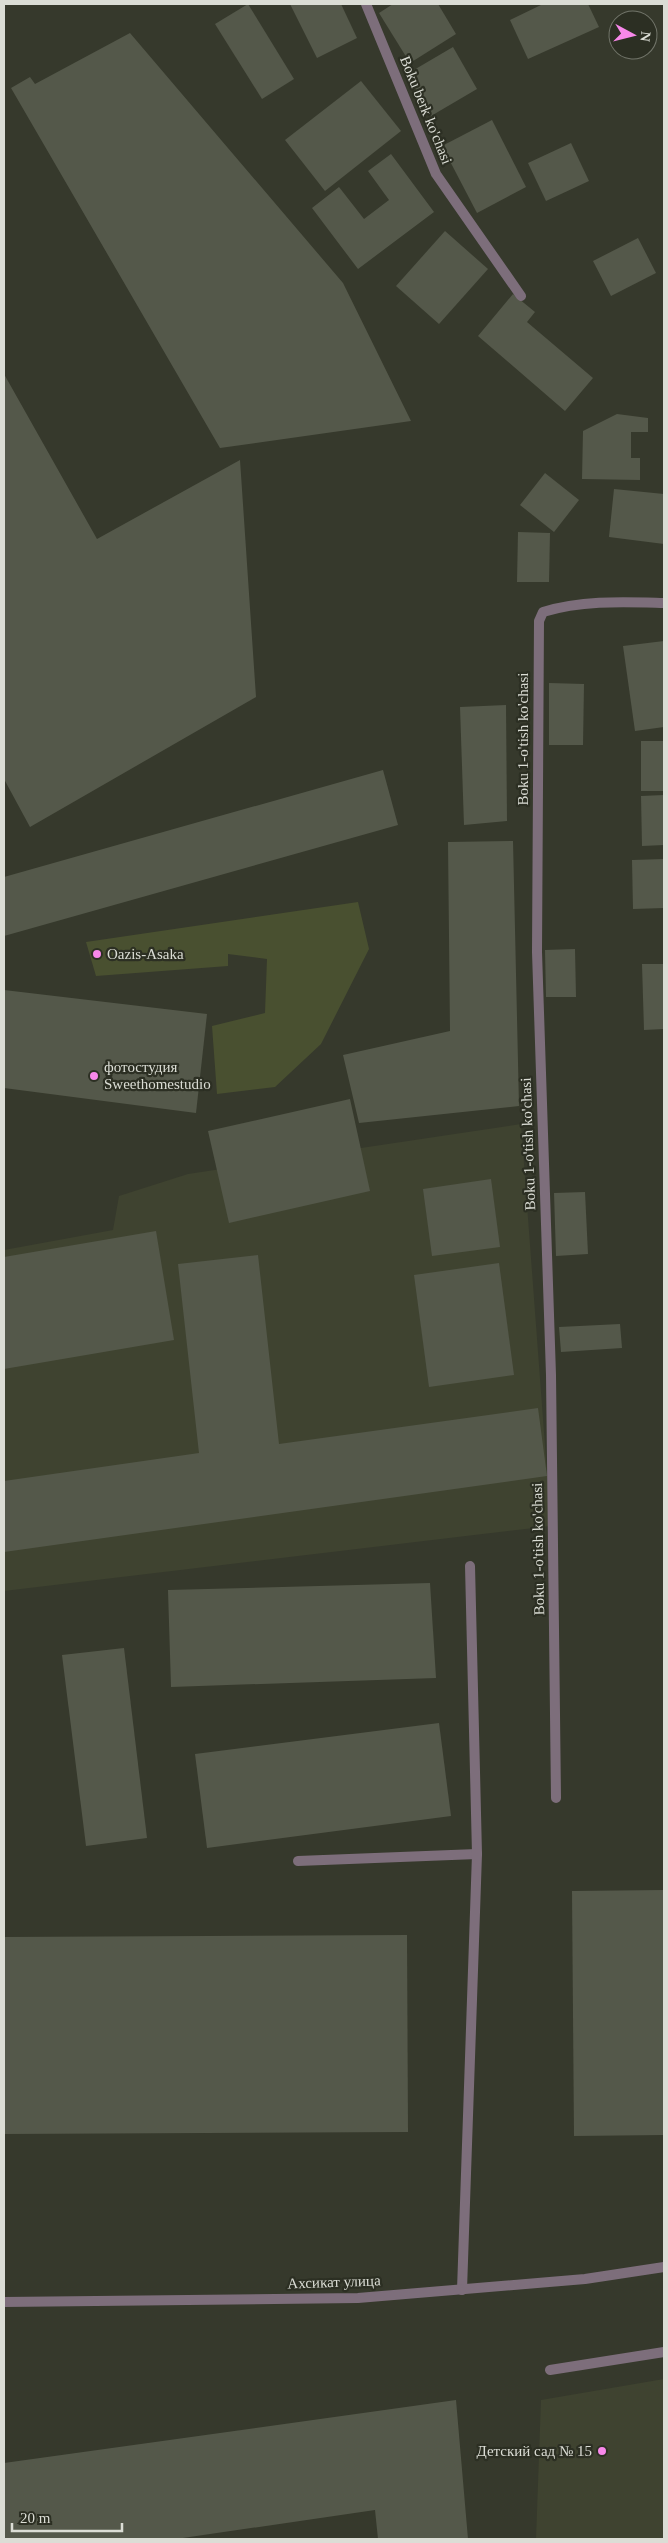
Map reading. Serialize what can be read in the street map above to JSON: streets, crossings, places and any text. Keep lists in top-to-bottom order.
{
  "streets": {
    "street": ["Boku berk ko'chasi", "Boku 1-o'tish ko'chasi", "Ахсикат улица"]
  },
  "places": ["Oazis-Asaka", "фотостудия Sweethomestudio", "Детский сад № 15"],
  "scale_bar": "20 m",
  "north": "right"
}
